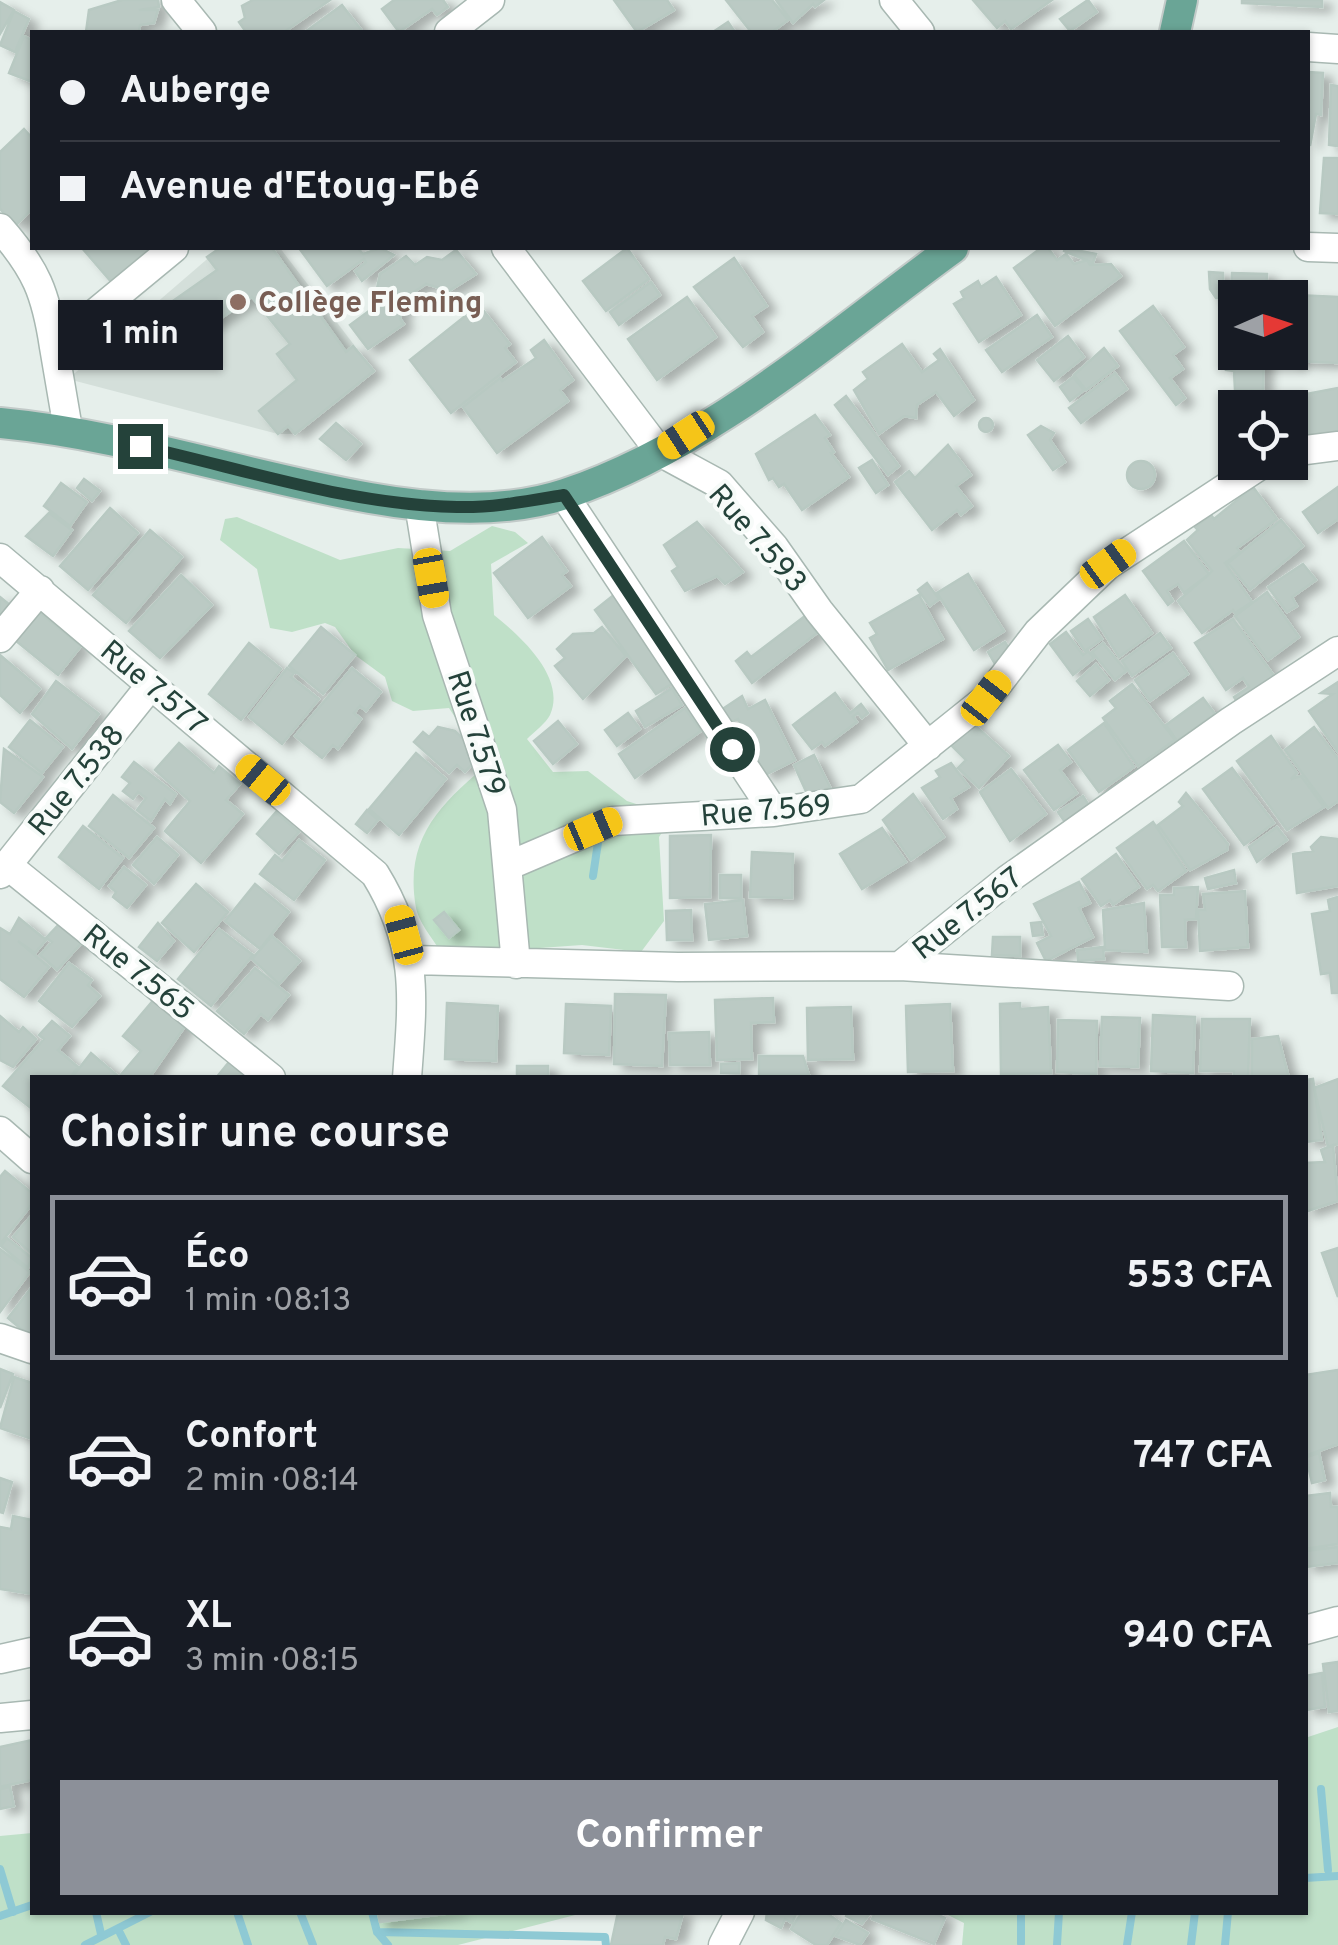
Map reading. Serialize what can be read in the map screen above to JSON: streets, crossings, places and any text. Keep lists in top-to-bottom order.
{
  "streets": {
    "street": [
      "Rue 7.593",
      "Rue 7.577",
      "Rue 7.579",
      "Rue 7.538",
      "Rue 7.569",
      "Rue 7.567",
      "Rue 7.565"
    ]
  },
  "crossings": [
    ["Rue 7.593", "Rue 7.569"],
    ["Rue 7.577", "Rue 7.538"],
    ["Rue 7.577", "Rue 7.567"],
    ["Rue 7.579", "Rue 7.569"],
    ["Rue 7.579", "Rue 7.567"],
    ["Rue 7.538", "Rue 7.565"]
  ],
  "places": ["Collège Fleming"],
  "north": "right",
  "page": {
    "banner": ["Auberge", "Avenue d'Etoug-Ebé"],
    "bubble": "1 min",
    "heading": "Choisir une course",
    "list": [
      {
        "name": "Éco",
        "note": "1 min · 08:13",
        "value": "553 CFA"
      },
      {
        "name": "Confort",
        "note": "2 min · 08:14",
        "value": "747 CFA"
      },
      {
        "name": "XL",
        "note": "3 min · 08:15",
        "value": "940 CFA"
      }
    ],
    "buttons": "Confirmer"
  }
}
